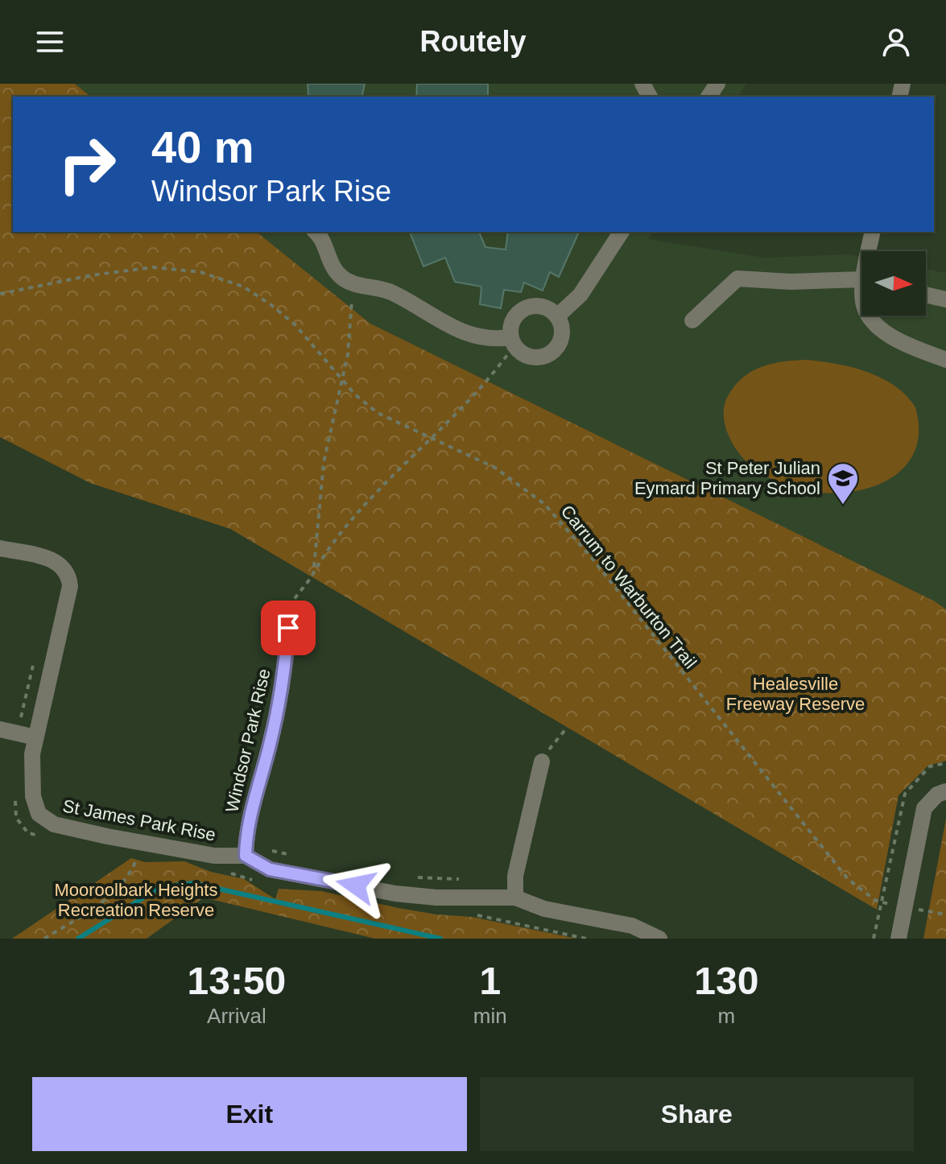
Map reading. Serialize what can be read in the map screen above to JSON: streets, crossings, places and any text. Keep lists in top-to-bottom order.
{
  "streets": {
    "street": ["Windsor Park Rise", "St James Park Rise"],
    "path": ["Carrum to Warburton Trail"]
  },
  "crossings": [
    ["Windsor Park Rise", "St James Park Rise"]
  ],
  "parks": ["Healesville Freeway Reserve", "Mooroolbark Heights Recreation Reserve"],
  "places": {
    "school or university": ["St Peter Julian Eymard Primary School"]
  },
  "north": "right",
  "page": {
    "header": "Routely",
    "turn": ["40 m", "Windsor Park Rise"],
    "eta": [
      "13:50",
      "Arrival",
      "1",
      "min",
      "130",
      "m"
    ],
    "buttons": ["Exit", "Share"]
  }
}
